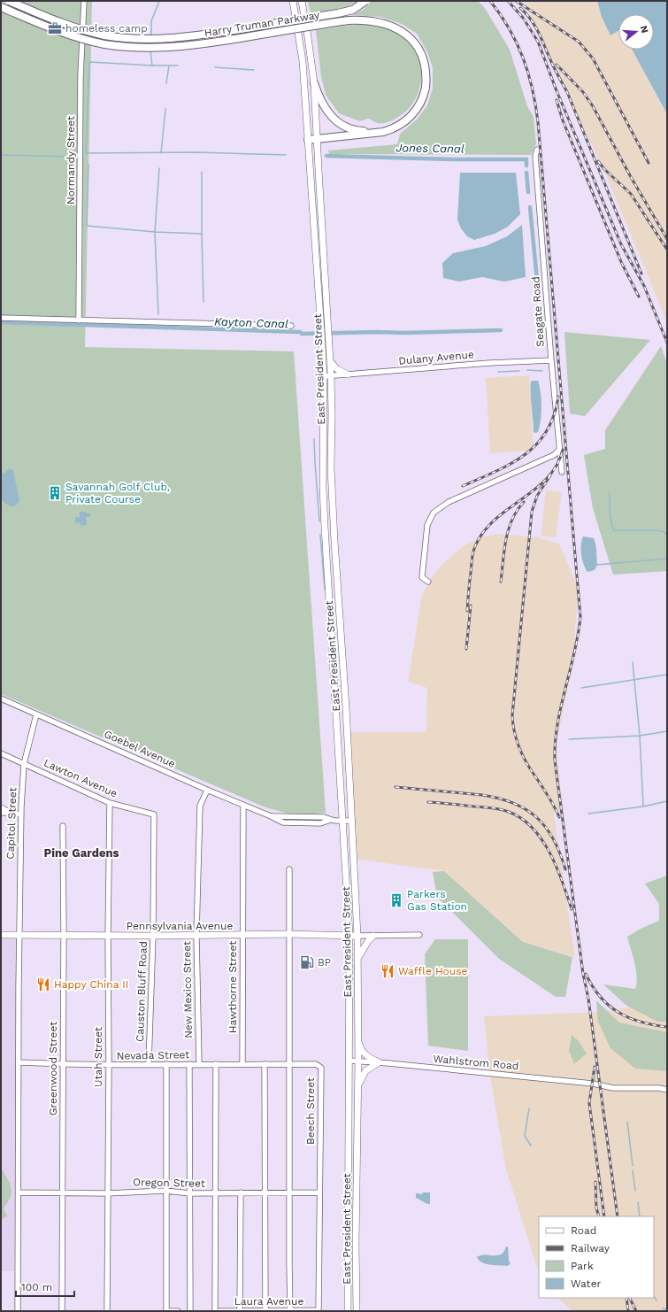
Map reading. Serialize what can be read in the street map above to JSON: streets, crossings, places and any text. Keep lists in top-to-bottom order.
{
  "streets": {
    "highway": ["Harry Truman Parkway"],
    "main road": ["East President Street", "Pennsylvania Avenue"],
    "street": [
      "Normandy Street",
      "Seagate Road",
      "Dulany Avenue",
      "Goebel Avenue",
      "Lawton Avenue",
      "Capitol Street",
      "Hawthorne Street",
      "New Mexico Street",
      "Causton Bluff Road",
      "Nevada Street",
      "Utah Street",
      "Wahlstrom Road",
      "Greenwood Street",
      "Beech Street",
      "Oregon Street",
      "Laura Avenue"
    ]
  },
  "crossings": [
    ["Seagate Road", "Dulany Avenue"],
    ["Dulany Avenue", "East President Street"],
    ["East President Street", "Goebel Avenue"],
    ["East President Street", "Pennsylvania Avenue"],
    ["East President Street", "Wahlstrom Road"],
    ["Goebel Avenue", "Capitol Street"],
    ["Goebel Avenue", "Hawthorne Street"],
    ["Goebel Avenue", "New Mexico Street"],
    ["Lawton Avenue", "Capitol Street"],
    ["Lawton Avenue", "Causton Bluff Road"],
    ["Lawton Avenue", "Utah Street"],
    ["Capitol Street", "Pennsylvania Avenue"],
    ["Capitol Street", "Nevada Street"],
    ["Capitol Street", "Oregon Street"],
    ["Pennsylvania Avenue", "Hawthorne Street"],
    ["Pennsylvania Avenue", "New Mexico Street"],
    ["Pennsylvania Avenue", "Causton Bluff Road"],
    ["Pennsylvania Avenue", "Utah Street"],
    ["Pennsylvania Avenue", "Greenwood Street"],
    ["Hawthorne Street", "Nevada Street"],
    ["New Mexico Street", "Nevada Street"],
    ["Causton Bluff Road", "Nevada Street"],
    ["Nevada Street", "Utah Street"],
    ["Nevada Street", "Greenwood Street"],
    ["Nevada Street", "Beech Street"],
    ["Utah Street", "Oregon Street"],
    ["Greenwood Street", "Oregon Street"],
    ["Beech Street", "Oregon Street"],
    ["Beech Street", "Laura Avenue"]
  ],
  "districts": ["Pine Gardens"],
  "water": ["Jones Canal", "Kayton Canal"],
  "places": {
    "office": ["homeless camp"],
    "building": ["Savannah Golf Club, Private Course", "Parkers Gas Station"],
    "fuel station": ["BP"],
    "restaurant": ["Waffle House", "Happy China II"]
  },
  "legend": [
    "Road",
    "Railway",
    "Park",
    "Water"
  ],
  "scale_bar": "100 m",
  "north": "right"
}
